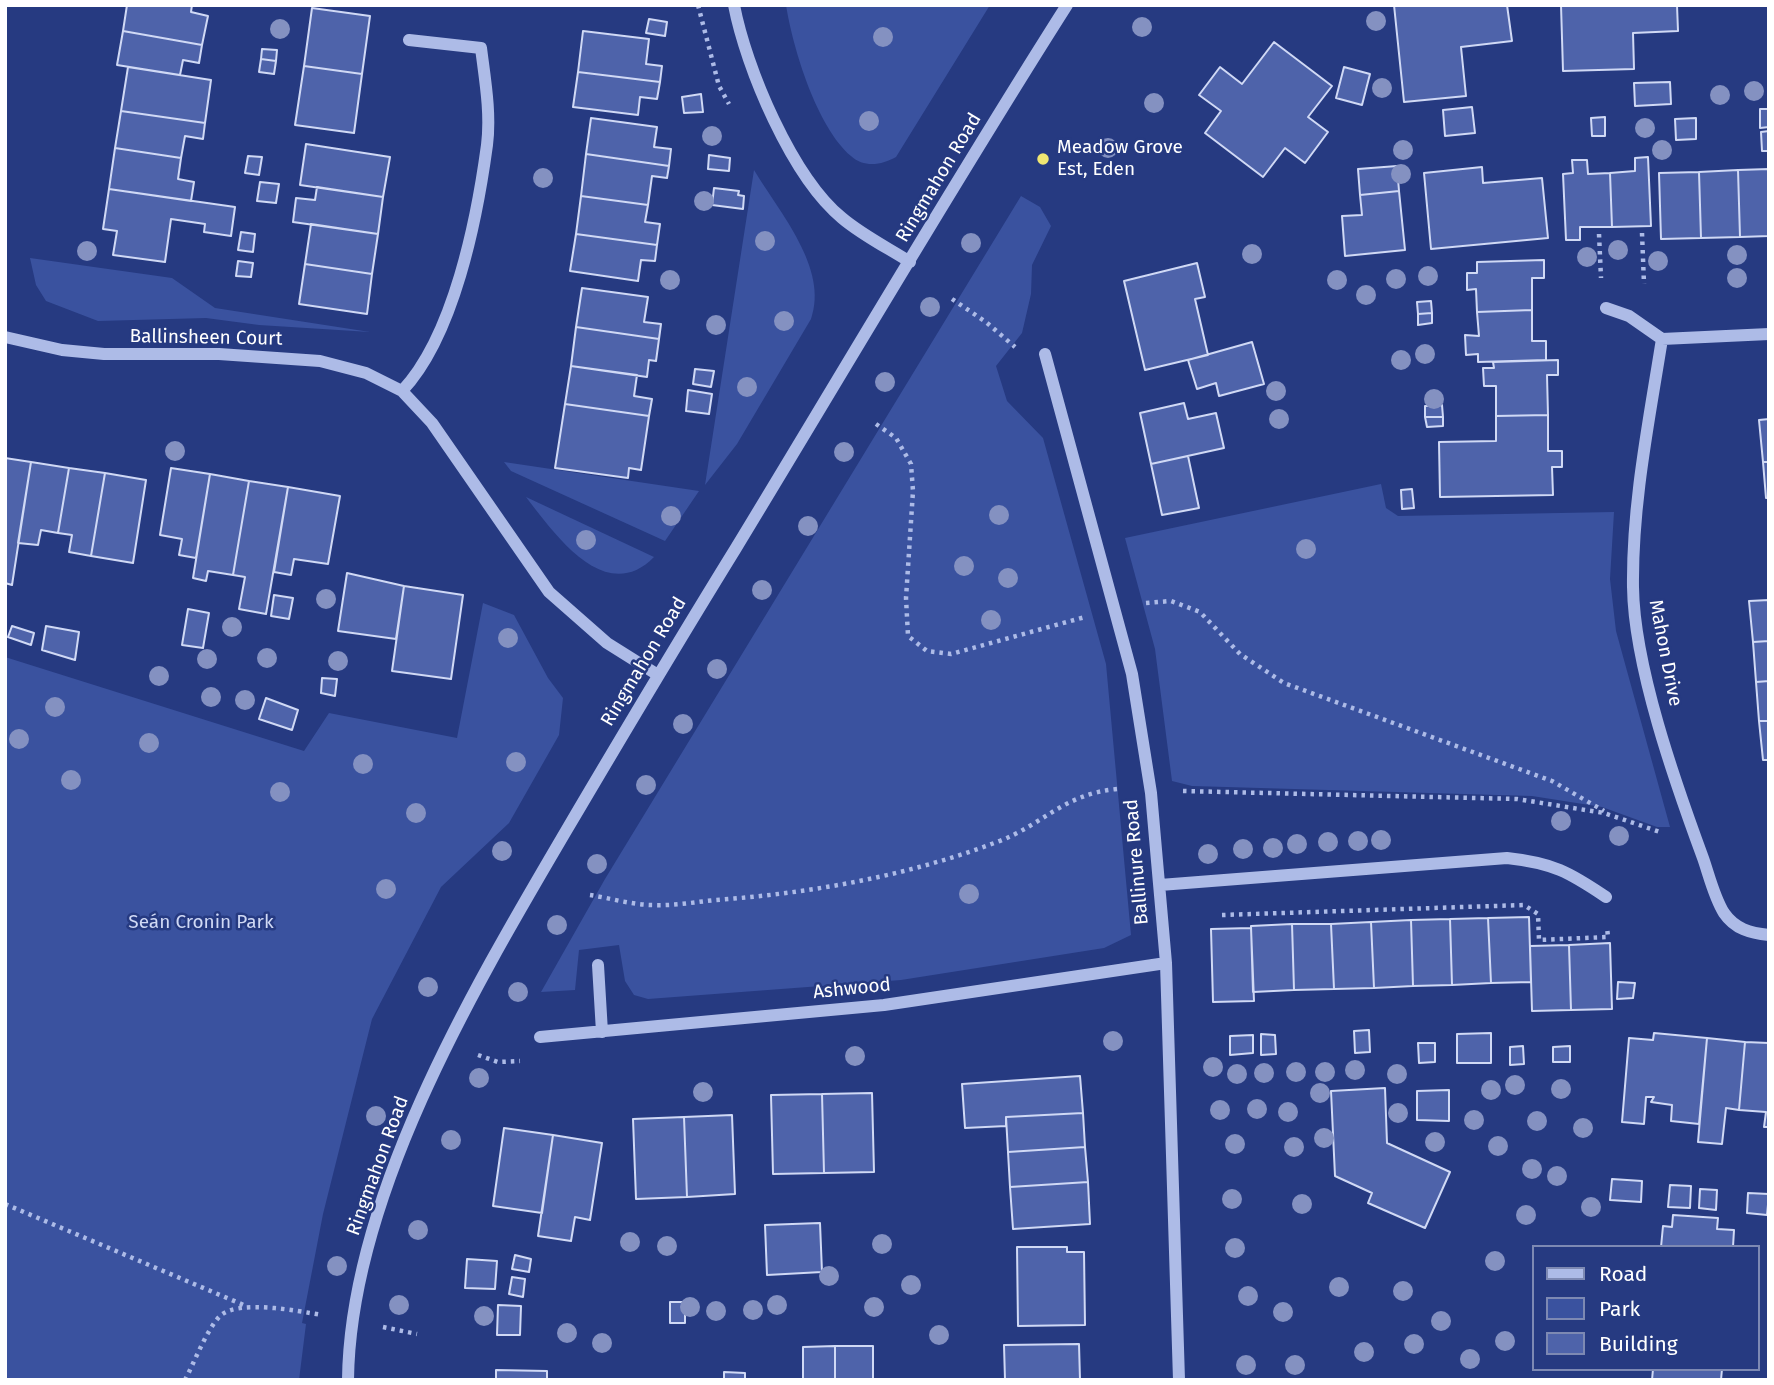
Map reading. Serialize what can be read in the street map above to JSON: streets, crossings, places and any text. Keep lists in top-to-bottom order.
{
  "streets": {
    "street": [
      "Ringmahon Road",
      "Ballinsheen Court",
      "Mahon Drive",
      "Ballinure Road",
      "Ashwood"
    ]
  },
  "crossings": [
    ["Ringmahon Road", "Ballinsheen Court"],
    ["Ballinure Road", "Ashwood"]
  ],
  "parks": ["Seán Cronin Park"],
  "places": ["Meadow Grove Est, Eden"],
  "legend": ["Road", "Park", "Building"]
}
